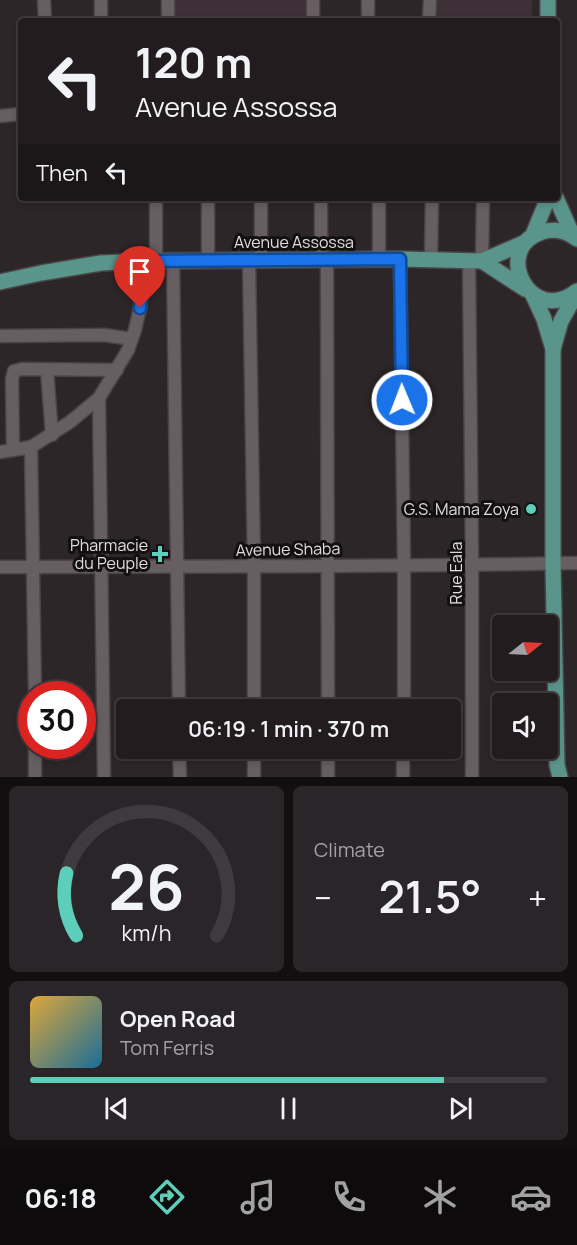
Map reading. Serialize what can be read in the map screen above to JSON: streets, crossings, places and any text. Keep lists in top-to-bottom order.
{
  "streets": {
    "main road": ["Avenue Assossa"],
    "street": ["Avenue Shaba", "Rue Eala"]
  },
  "crossings": [
    ["Avenue Assossa", "Rue Eala"],
    ["Avenue Shaba", "Rue Eala"]
  ],
  "places": {
    "other": ["G.S. Mama Zoya"],
    "health": ["Pharmacie du Peuple"]
  },
  "north": "right",
  "page": {
    "turn": ["120 m", "Avenue Assossa"],
    "then": "Then",
    "limit": "30",
    "trip": "06:19 · 1 min · 370 m",
    "tile": "Climate",
    "heat": ["−", "21.5°", "+"],
    "song": ["Open Road", "Tom Ferris"],
    "tabs": "06:18",
    "gauge": ["26", "km/h"]
  }
}
